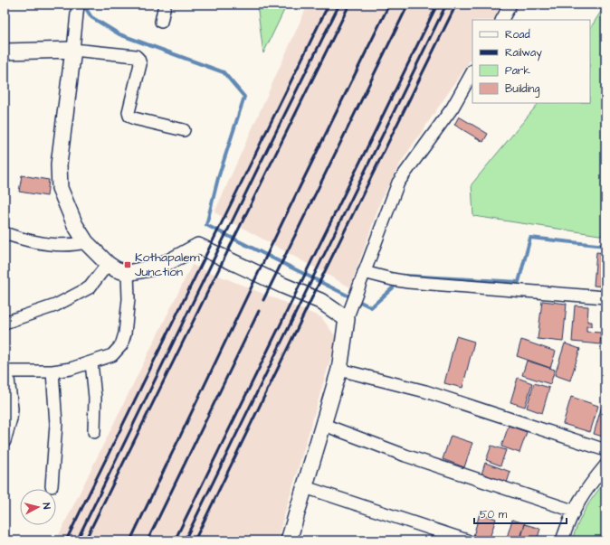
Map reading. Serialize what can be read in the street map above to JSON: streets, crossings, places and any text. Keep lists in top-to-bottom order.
{
  "places": {
    "transit": ["Kothapalem Junction"]
  },
  "legend": [
    "Road",
    "Railway",
    "Park",
    "Building"
  ],
  "scale_bar": "50 m",
  "north": "right"
}
